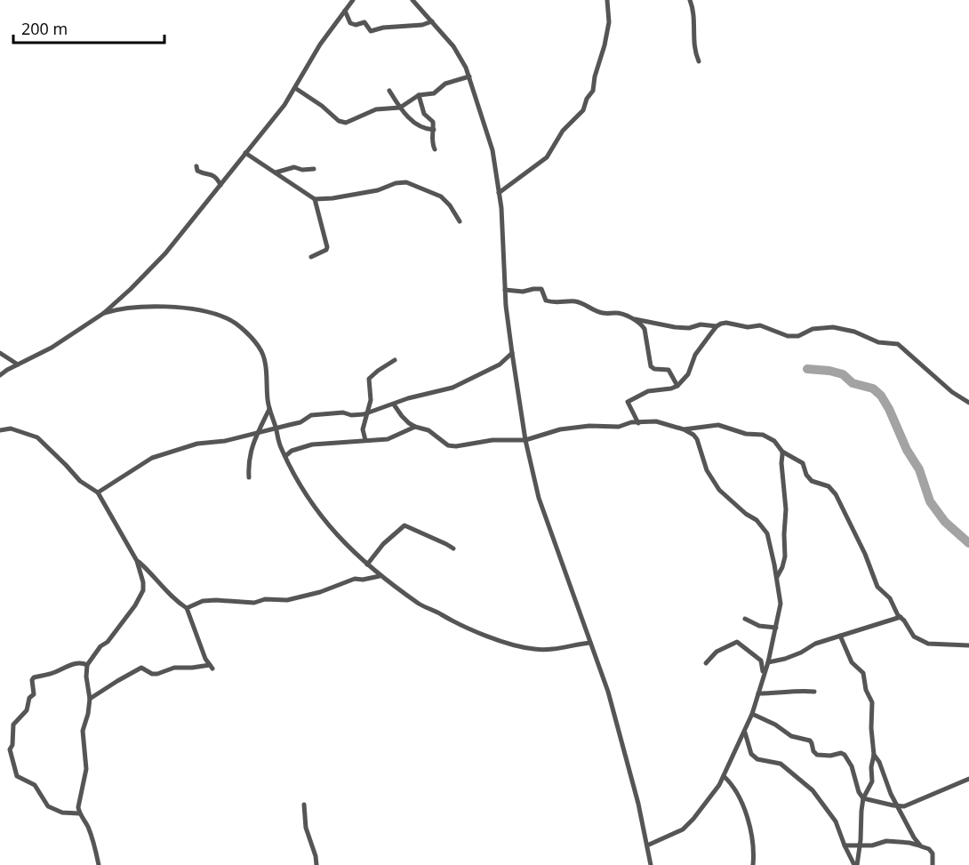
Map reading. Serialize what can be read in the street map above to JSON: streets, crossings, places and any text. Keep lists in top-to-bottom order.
{
  "scale_bar": "200 m"
}
